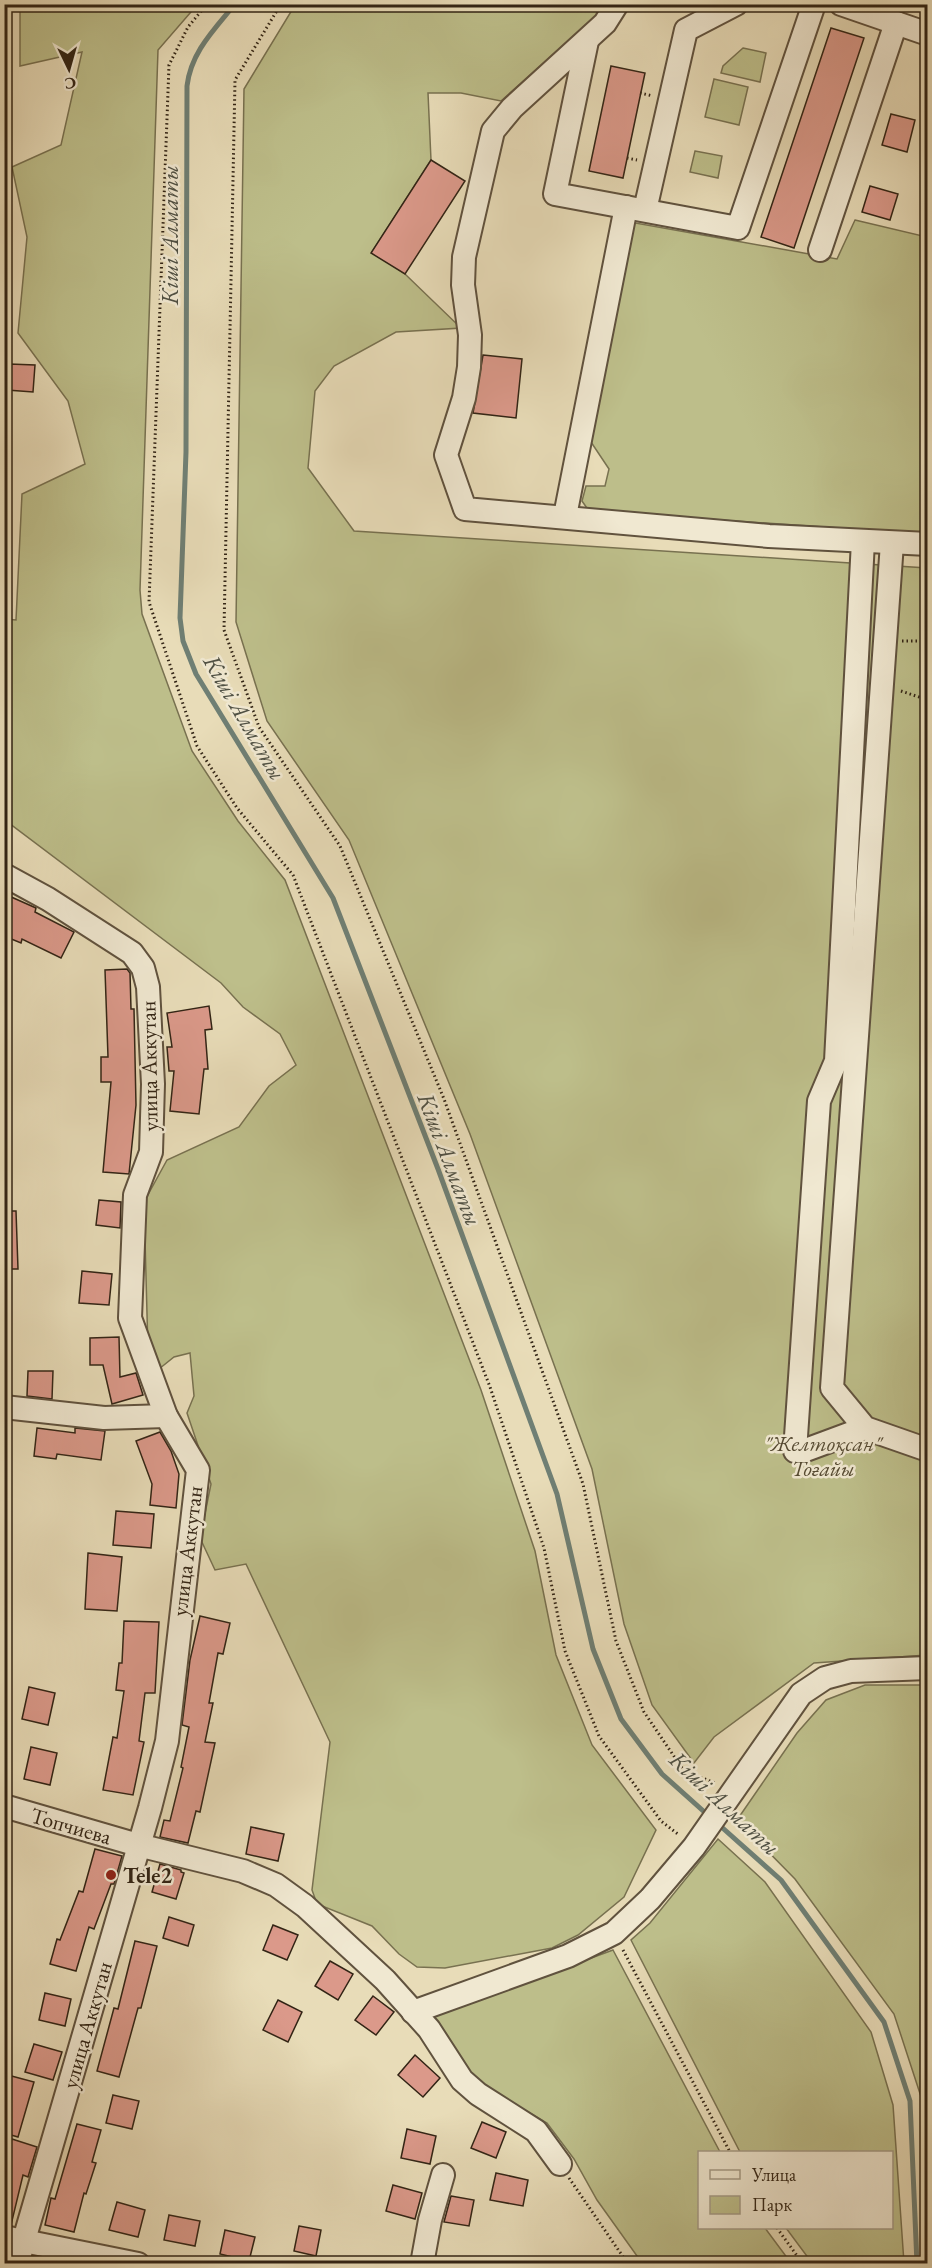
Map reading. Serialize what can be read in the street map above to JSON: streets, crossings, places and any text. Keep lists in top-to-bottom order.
{
  "streets": {
    "street": ["улица Аккутан", "Топчиева"]
  },
  "crossings": [
    ["улица Аккутан", "Топчиева"]
  ],
  "water": ["Кіші Алматы"],
  "parks": ["\"Желтоқсан\" Тоғайы"],
  "places": ["Tele2"],
  "legend": ["Улица", "Парк"],
  "north": "bottom"
}
